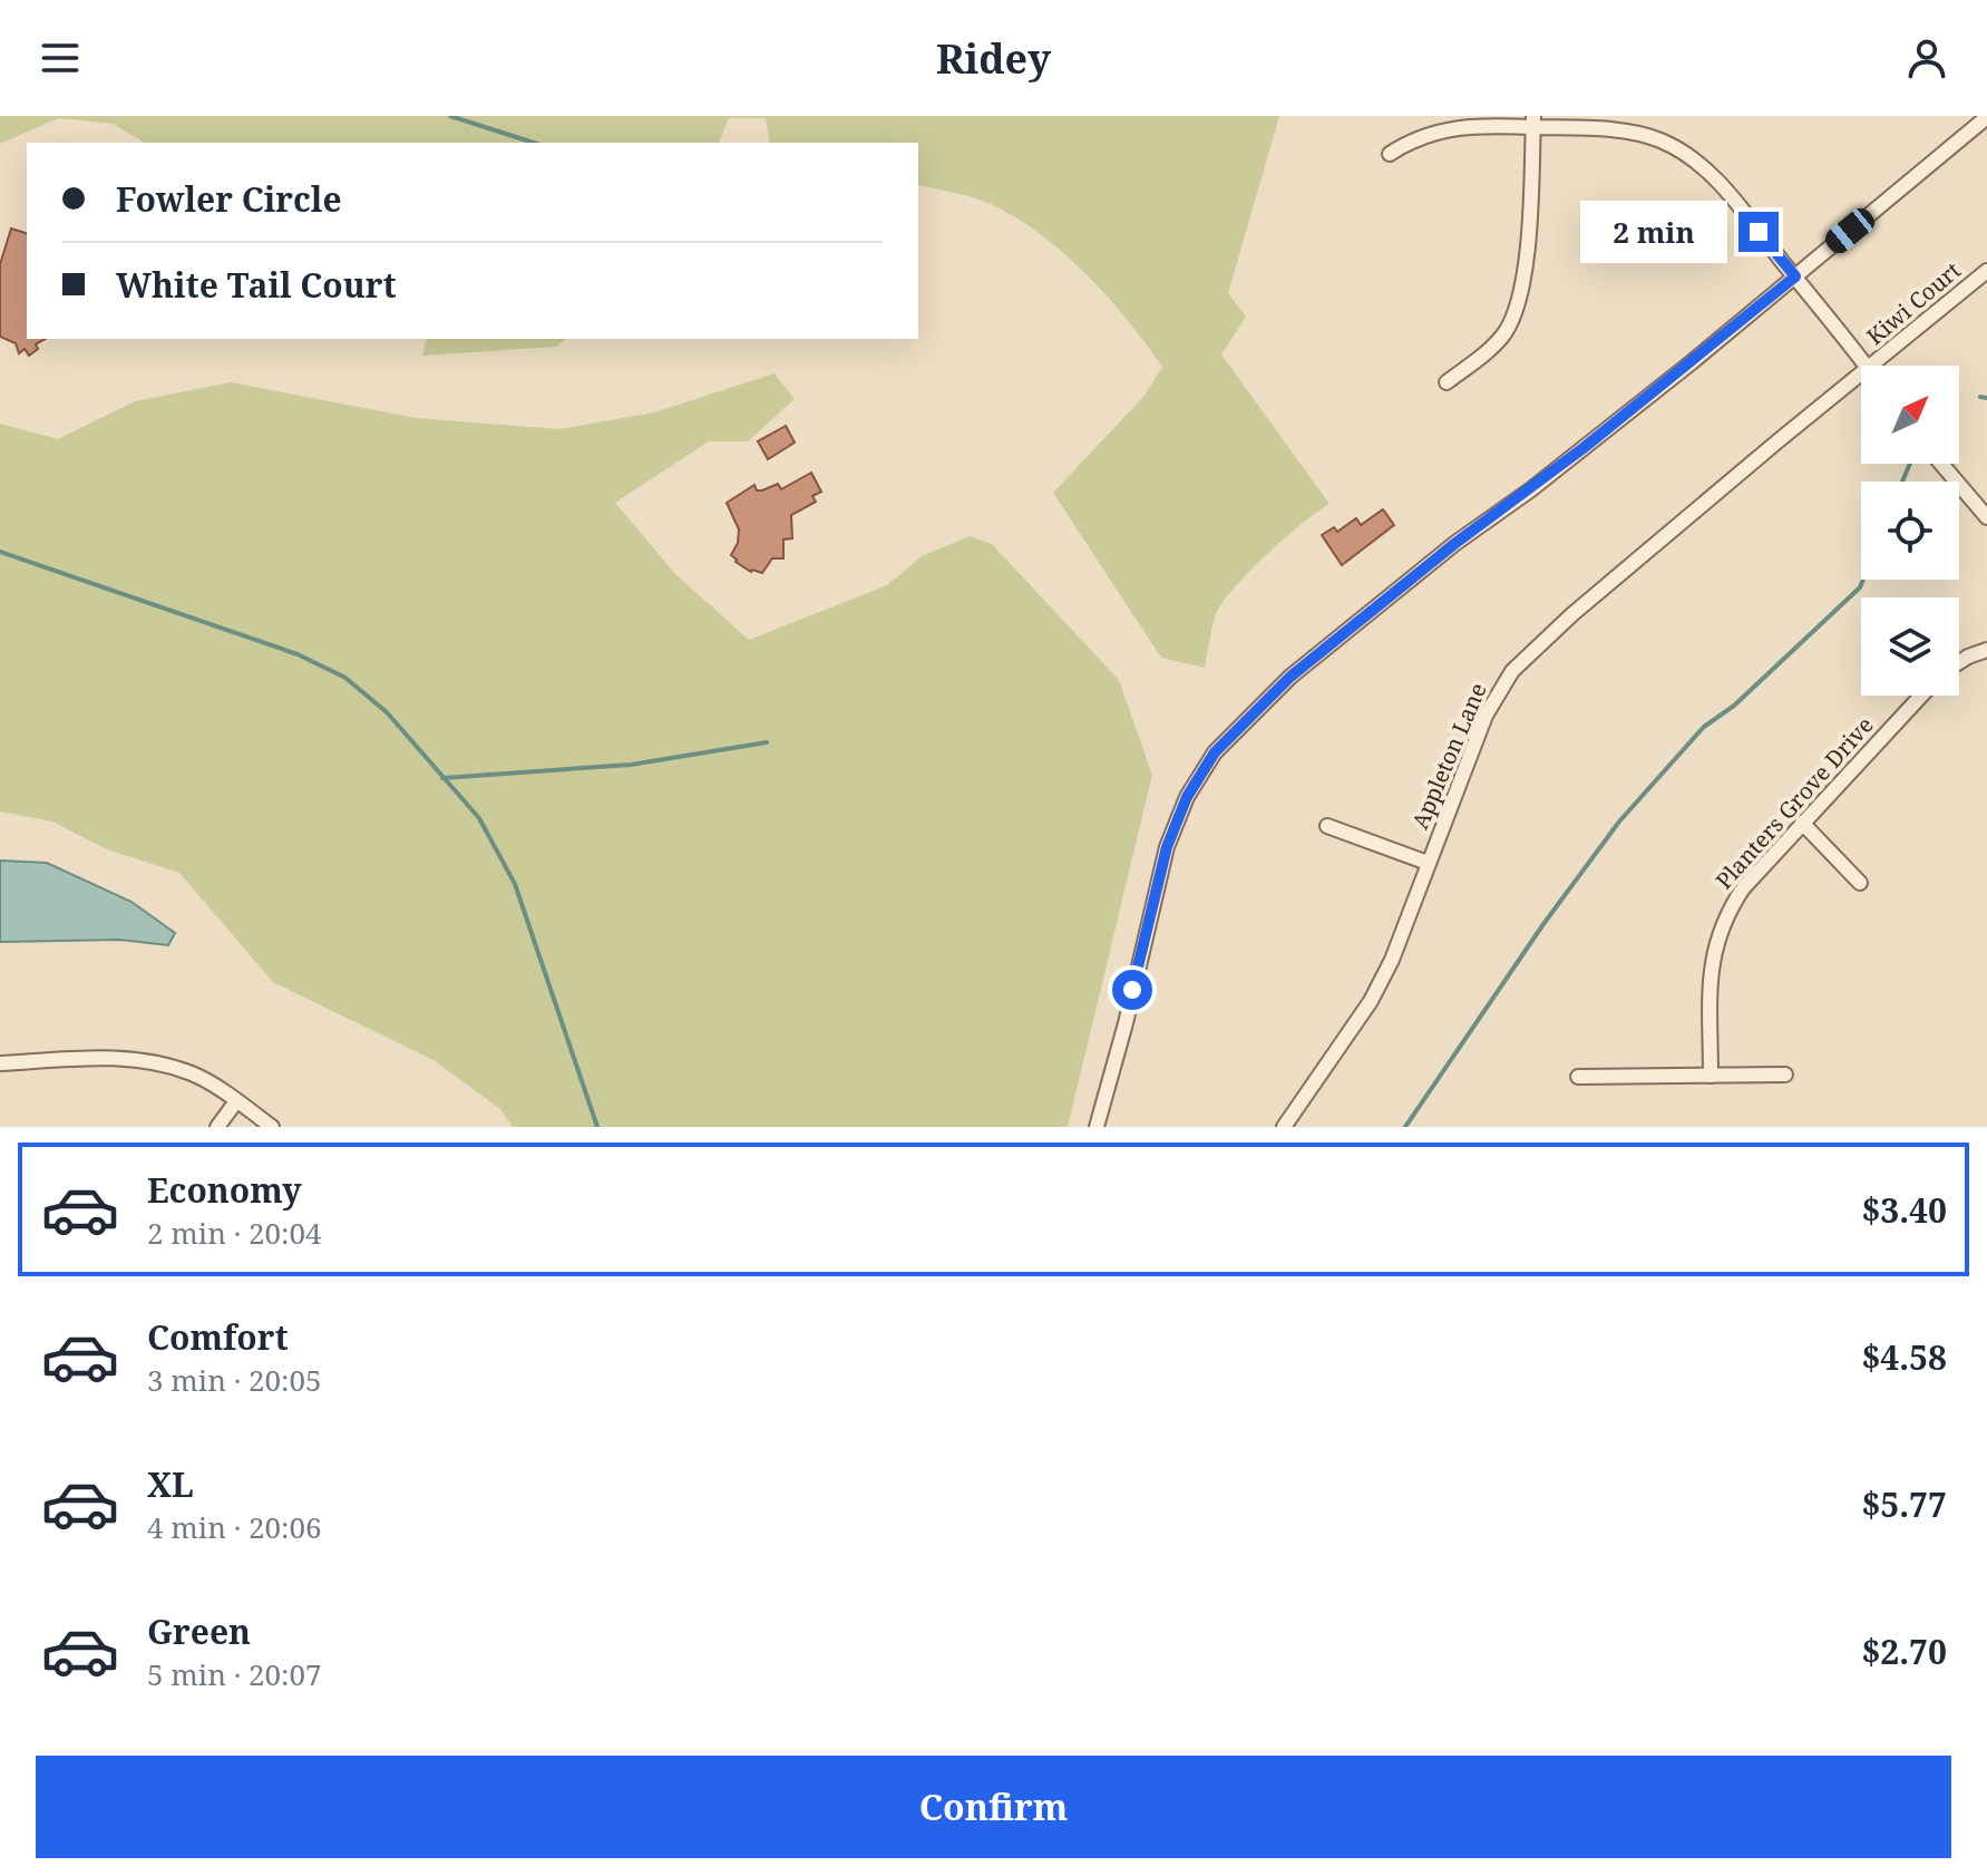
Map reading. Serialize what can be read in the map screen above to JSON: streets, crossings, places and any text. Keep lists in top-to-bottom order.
{
  "streets": {
    "street": ["Kiwi Court", "Appleton Lane", "Planters Grove Drive"]
  },
  "north": "top right",
  "page": {
    "header": "Ridey",
    "banner": ["Fowler Circle", "White Tail Court"],
    "bubble": "2 min",
    "list": [
      {
        "name": "Economy",
        "note": "2 min · 20:04",
        "value": "$3.40"
      },
      {
        "name": "Comfort",
        "note": "3 min · 20:05",
        "value": "$4.58"
      },
      {
        "name": "XL",
        "note": "4 min · 20:06",
        "value": "$5.77"
      },
      {
        "name": "Green",
        "note": "5 min · 20:07",
        "value": "$2.70"
      }
    ],
    "buttons": "Confirm"
  }
}
